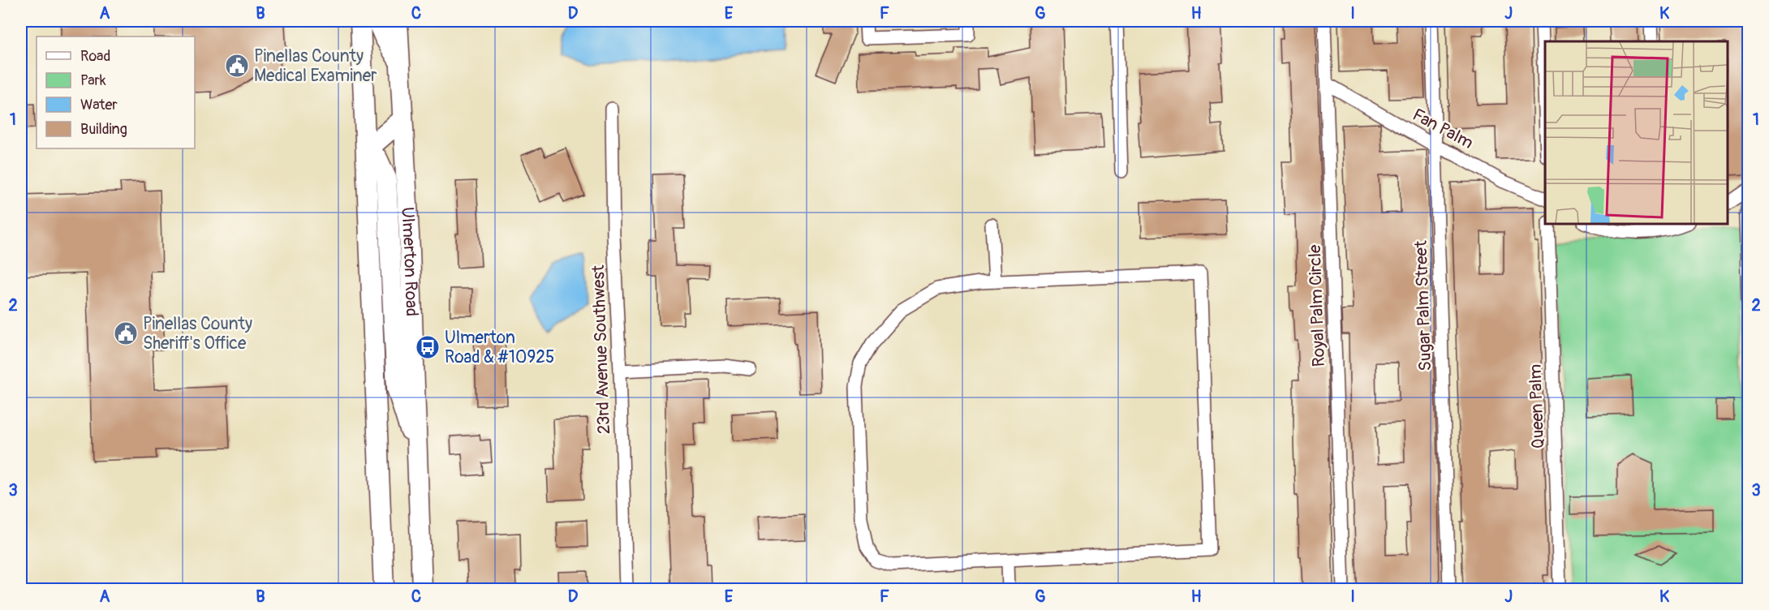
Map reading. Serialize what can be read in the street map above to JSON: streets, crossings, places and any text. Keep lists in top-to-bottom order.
{
  "streets": {
    "main road": ["Ulmerton Road"],
    "street": [
      "Fan Palm",
      "Royal Palm Circle",
      "Sugar Palm Street",
      "23rd Avenue Southwest",
      "Queen Palm"
    ]
  },
  "crossings": [
    ["Fan Palm", "Royal Palm Circle"],
    ["Fan Palm", "Sugar Palm Street"]
  ],
  "places": {
    "public building": ["Pinellas County Medical Examiner", "Pinellas County Sheriff's Office"],
    "bus stop": ["Ulmerton Road & #10925"]
  },
  "legend": [
    "Road",
    "Park",
    "Water",
    "Building"
  ],
  "grid": {
    "columns": [
      "A",
      "B",
      "C",
      "D",
      "E",
      "F",
      "G",
      "H",
      "I",
      "J",
      "K"
    ],
    "rows": ["1", "2", "3"]
  }
}
